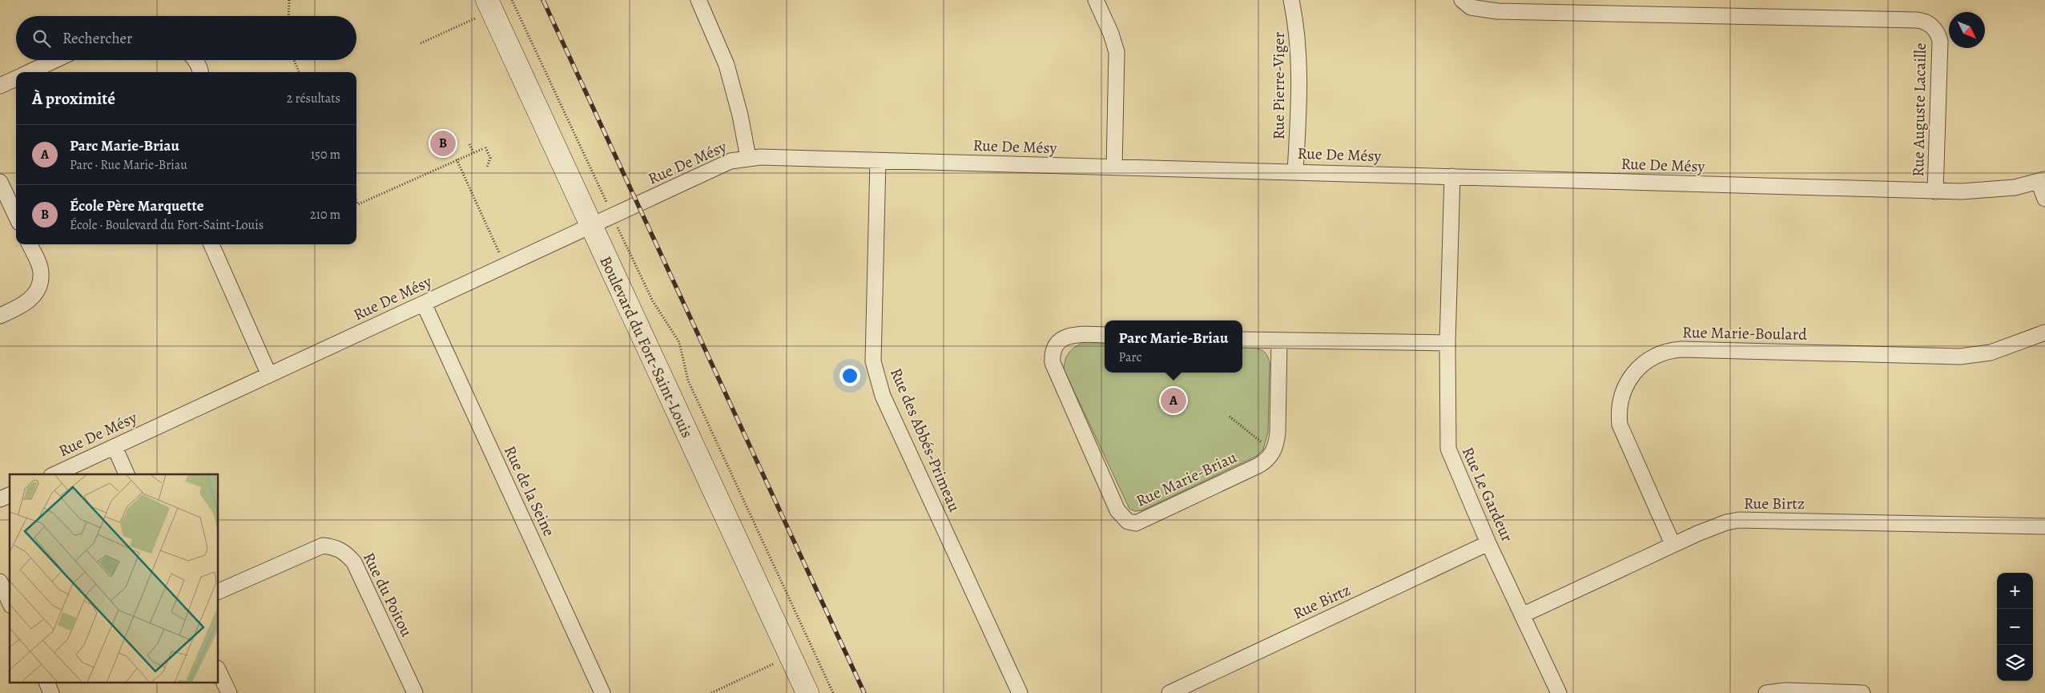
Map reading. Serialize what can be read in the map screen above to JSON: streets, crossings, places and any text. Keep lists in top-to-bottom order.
{
  "streets": {
    "street": [
      "Rue Pierre-Viger",
      "Rue Auguste Lacaille",
      "Rue De Mésy",
      "Rue Marie-Boulard",
      "Boulevard du Fort-Saint-Louis",
      "Rue des Abbés-Primeau",
      "Rue Marie-Briau",
      "Rue de la Seine",
      "Rue Le Gardeur",
      "Rue Birtz",
      "Rue du Poitou"
    ]
  },
  "crossings": [
    ["Rue Pierre-Viger", "Rue De Mésy"],
    ["Rue Auguste Lacaille", "Rue De Mésy"],
    ["Rue De Mésy", "Boulevard du Fort-Saint-Louis"],
    ["Rue De Mésy", "Rue des Abbés-Primeau"],
    ["Rue De Mésy", "Rue de la Seine"],
    ["Rue De Mésy", "Rue Le Gardeur"],
    ["Rue Marie-Boulard", "Rue Birtz"],
    ["Rue Le Gardeur", "Rue Birtz"]
  ],
  "north": "bottom right",
  "page": {
    "search": "Rechercher",
    "heading": ["À proximité", "2 résultats"],
    "list": [
      {
        "mark": "A",
        "name": "Parc Marie-Briau",
        "note": "Parc · Rue Marie-Briau",
        "value": "150 m"
      },
      {
        "mark": "B",
        "name": "École Père Marquette",
        "note": "École · Boulevard du Fort-Saint-Louis",
        "value": "210 m"
      }
    ],
    "pins": ["B", "A"],
    "popup": ["Parc Marie-Briau", "Parc"],
    "map_buttons": ["+", "−"]
  }
}
